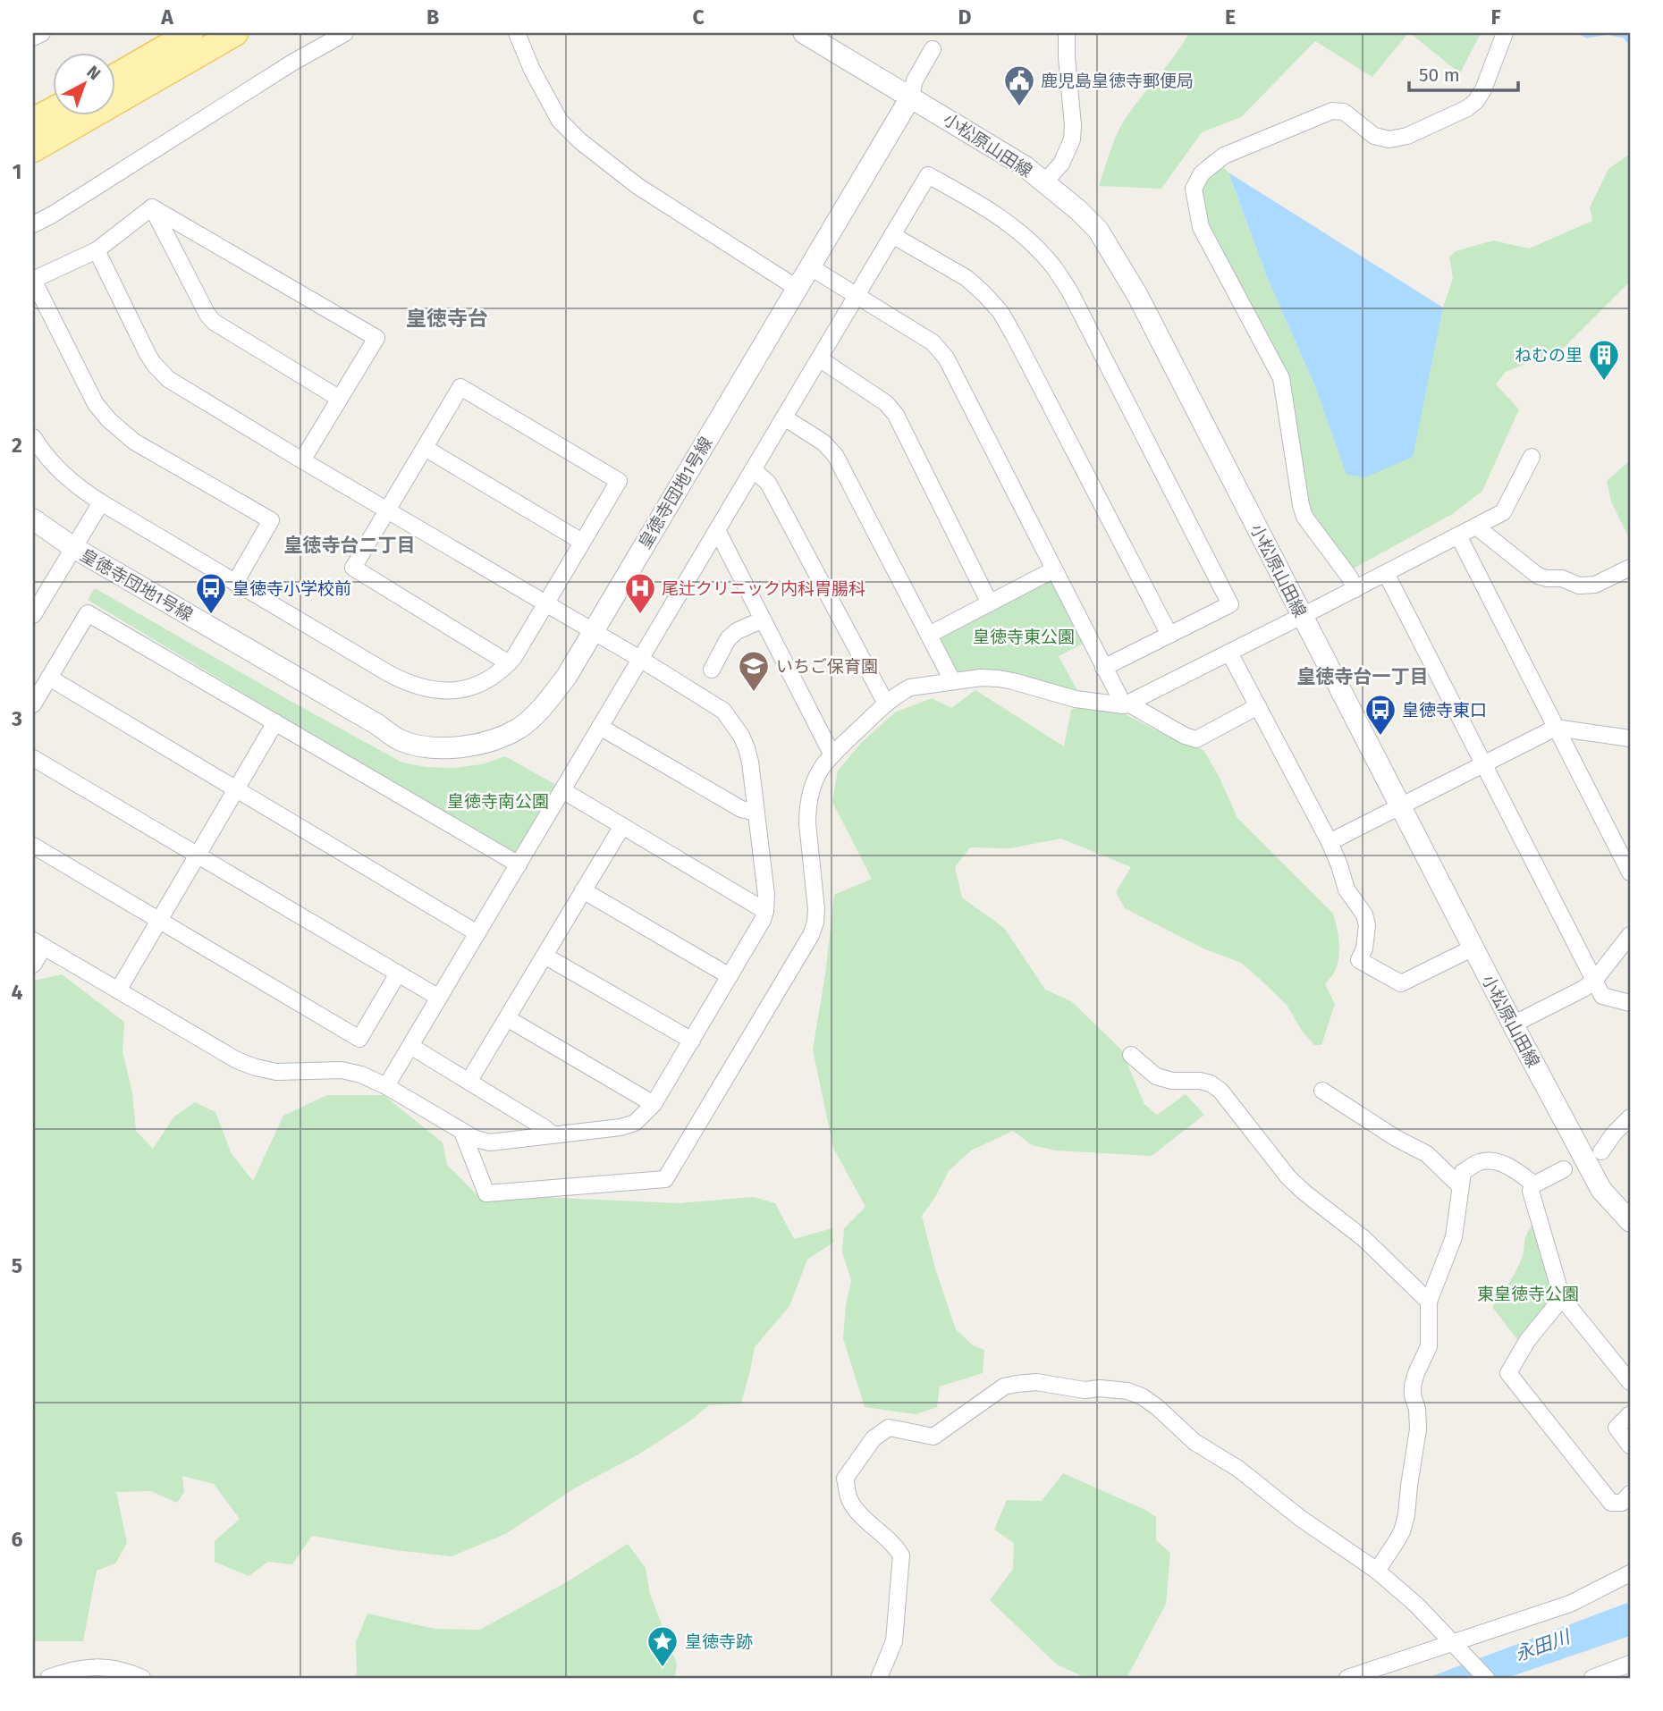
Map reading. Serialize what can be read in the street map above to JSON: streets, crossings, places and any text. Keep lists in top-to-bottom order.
{
  "streets": {
    "street": ["小松原山田線", "皇徳寺団地1号線"]
  },
  "crossings": [
    ["小松原山田線", "皇徳寺団地1号線"]
  ],
  "districts": ["皇徳寺台", "皇徳寺台二丁目", "皇徳寺台一丁目"],
  "water": ["永田川"],
  "parks": ["皇徳寺東公園", "皇徳寺南公園", "東皇徳寺公園"],
  "places": {
    "public building": ["鹿児島皇徳寺郵便局"],
    "building": ["ねむの里"],
    "bus stop": ["皇徳寺小学校前", "皇徳寺東口"],
    "hospital": ["尾辻クリニック内科胃腸科"],
    "school or university": ["いちご保育園"],
    "place": ["皇徳寺跡"]
  },
  "scale_bar": "50 m",
  "north": "top right",
  "grid": {
    "columns": [
      "A",
      "B",
      "C",
      "D",
      "E",
      "F"
    ],
    "rows": [
      "1",
      "2",
      "3",
      "4",
      "5",
      "6"
    ]
  }
}
